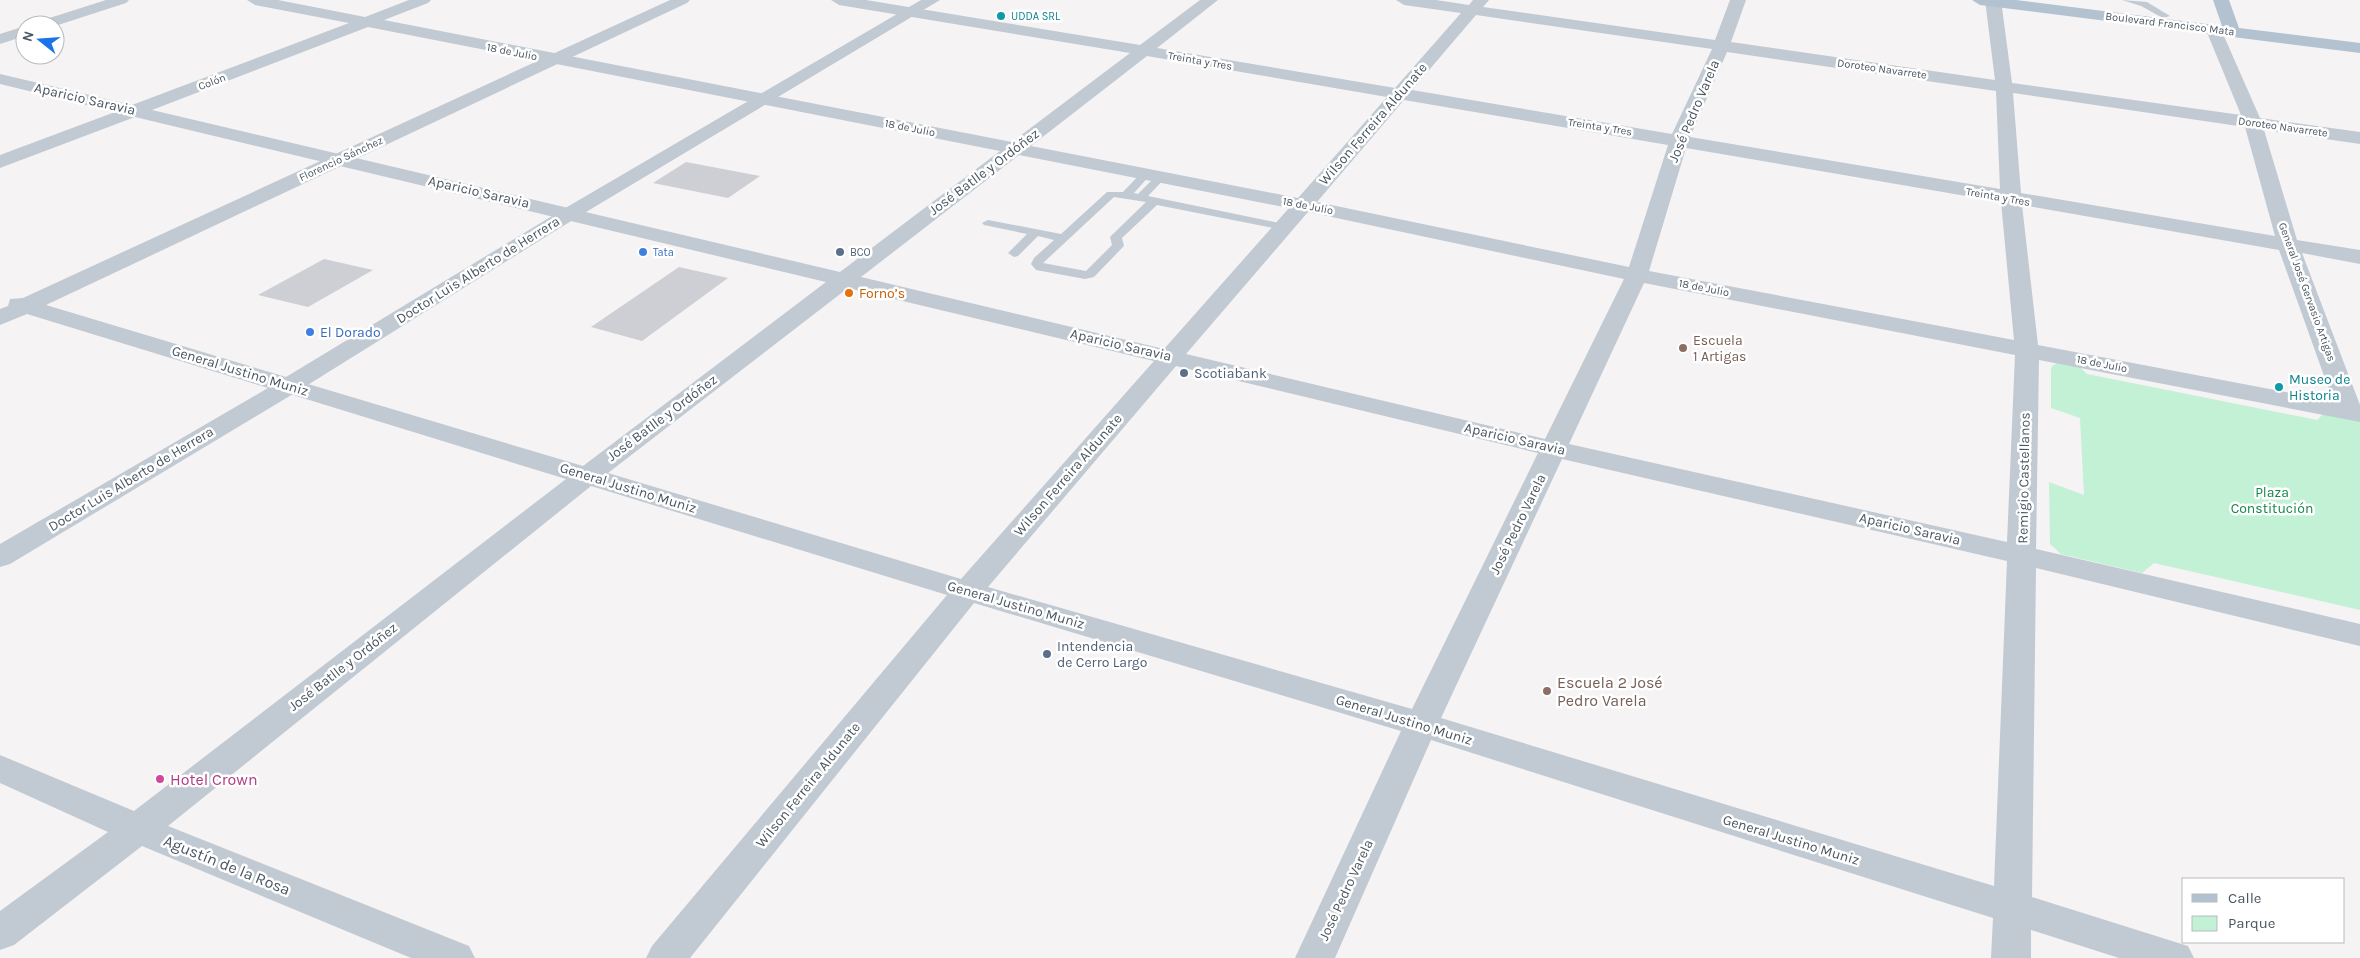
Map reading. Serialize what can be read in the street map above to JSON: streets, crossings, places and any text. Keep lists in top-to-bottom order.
{
  "streets": {
    "main road": ["Boulevard Francisco Mata"],
    "street": [
      "18 de Julio",
      "Treinta y Tres",
      "Doroteo Navarrete",
      "Colón",
      "Aparicio Saravia",
      "José Pedro Varela",
      "Wilson Ferreira Aldunate",
      "Florencio Sánchez",
      "José Batlle y Ordóñez",
      "Doctor Luis Alberto de Herrera",
      "General José Gervasio Artigas",
      "General Justino Muniz",
      "Remigio Castellanos",
      "Agustín de la Rosa"
    ]
  },
  "crossings": [
    ["Boulevard Francisco Mata", "General José Gervasio Artigas"],
    ["Boulevard Francisco Mata", "Remigio Castellanos"],
    ["18 de Julio", "Colón"],
    ["18 de Julio", "José Pedro Varela"],
    ["18 de Julio", "Wilson Ferreira Aldunate"],
    ["18 de Julio", "Florencio Sánchez"],
    ["18 de Julio", "José Batlle y Ordóñez"],
    ["18 de Julio", "Doctor Luis Alberto de Herrera"],
    ["18 de Julio", "General José Gervasio Artigas"],
    ["18 de Julio", "Remigio Castellanos"],
    ["Treinta y Tres", "José Pedro Varela"],
    ["Treinta y Tres", "Wilson Ferreira Aldunate"],
    ["Treinta y Tres", "José Batlle y Ordóñez"],
    ["Treinta y Tres", "Doctor Luis Alberto de Herrera"],
    ["Treinta y Tres", "General José Gervasio Artigas"],
    ["Treinta y Tres", "Remigio Castellanos"],
    ["Doroteo Navarrete", "José Pedro Varela"],
    ["Doroteo Navarrete", "Wilson Ferreira Aldunate"],
    ["Doroteo Navarrete", "General José Gervasio Artigas"],
    ["Doroteo Navarrete", "Remigio Castellanos"],
    ["Colón", "Aparicio Saravia"],
    ["Aparicio Saravia", "José Pedro Varela"],
    ["Aparicio Saravia", "Wilson Ferreira Aldunate"],
    ["Aparicio Saravia", "Florencio Sánchez"],
    ["Aparicio Saravia", "José Batlle y Ordóñez"],
    ["Aparicio Saravia", "Doctor Luis Alberto de Herrera"],
    ["Aparicio Saravia", "Remigio Castellanos"],
    ["José Pedro Varela", "General Justino Muniz"],
    ["Wilson Ferreira Aldunate", "General Justino Muniz"],
    ["Florencio Sánchez", "General Justino Muniz"],
    ["José Batlle y Ordóñez", "General Justino Muniz"],
    ["José Batlle y Ordóñez", "Agustín de la Rosa"],
    ["Doctor Luis Alberto de Herrera", "General Justino Muniz"],
    ["General Justino Muniz", "Remigio Castellanos"]
  ],
  "parks": ["Plaza Constitución"],
  "places": [
    "UDDA SRL",
    "Tata",
    "BCO",
    "Forno’s",
    "El Dorado",
    "Escuela 1 Artigas",
    "Scotiabank",
    "Museo de Historia",
    "Intendencia de Cerro Largo",
    "Escuela 2 José Pedro Varela",
    "Hotel Crown"
  ],
  "legend": ["Calle", "Parque"],
  "north": "left"
}
